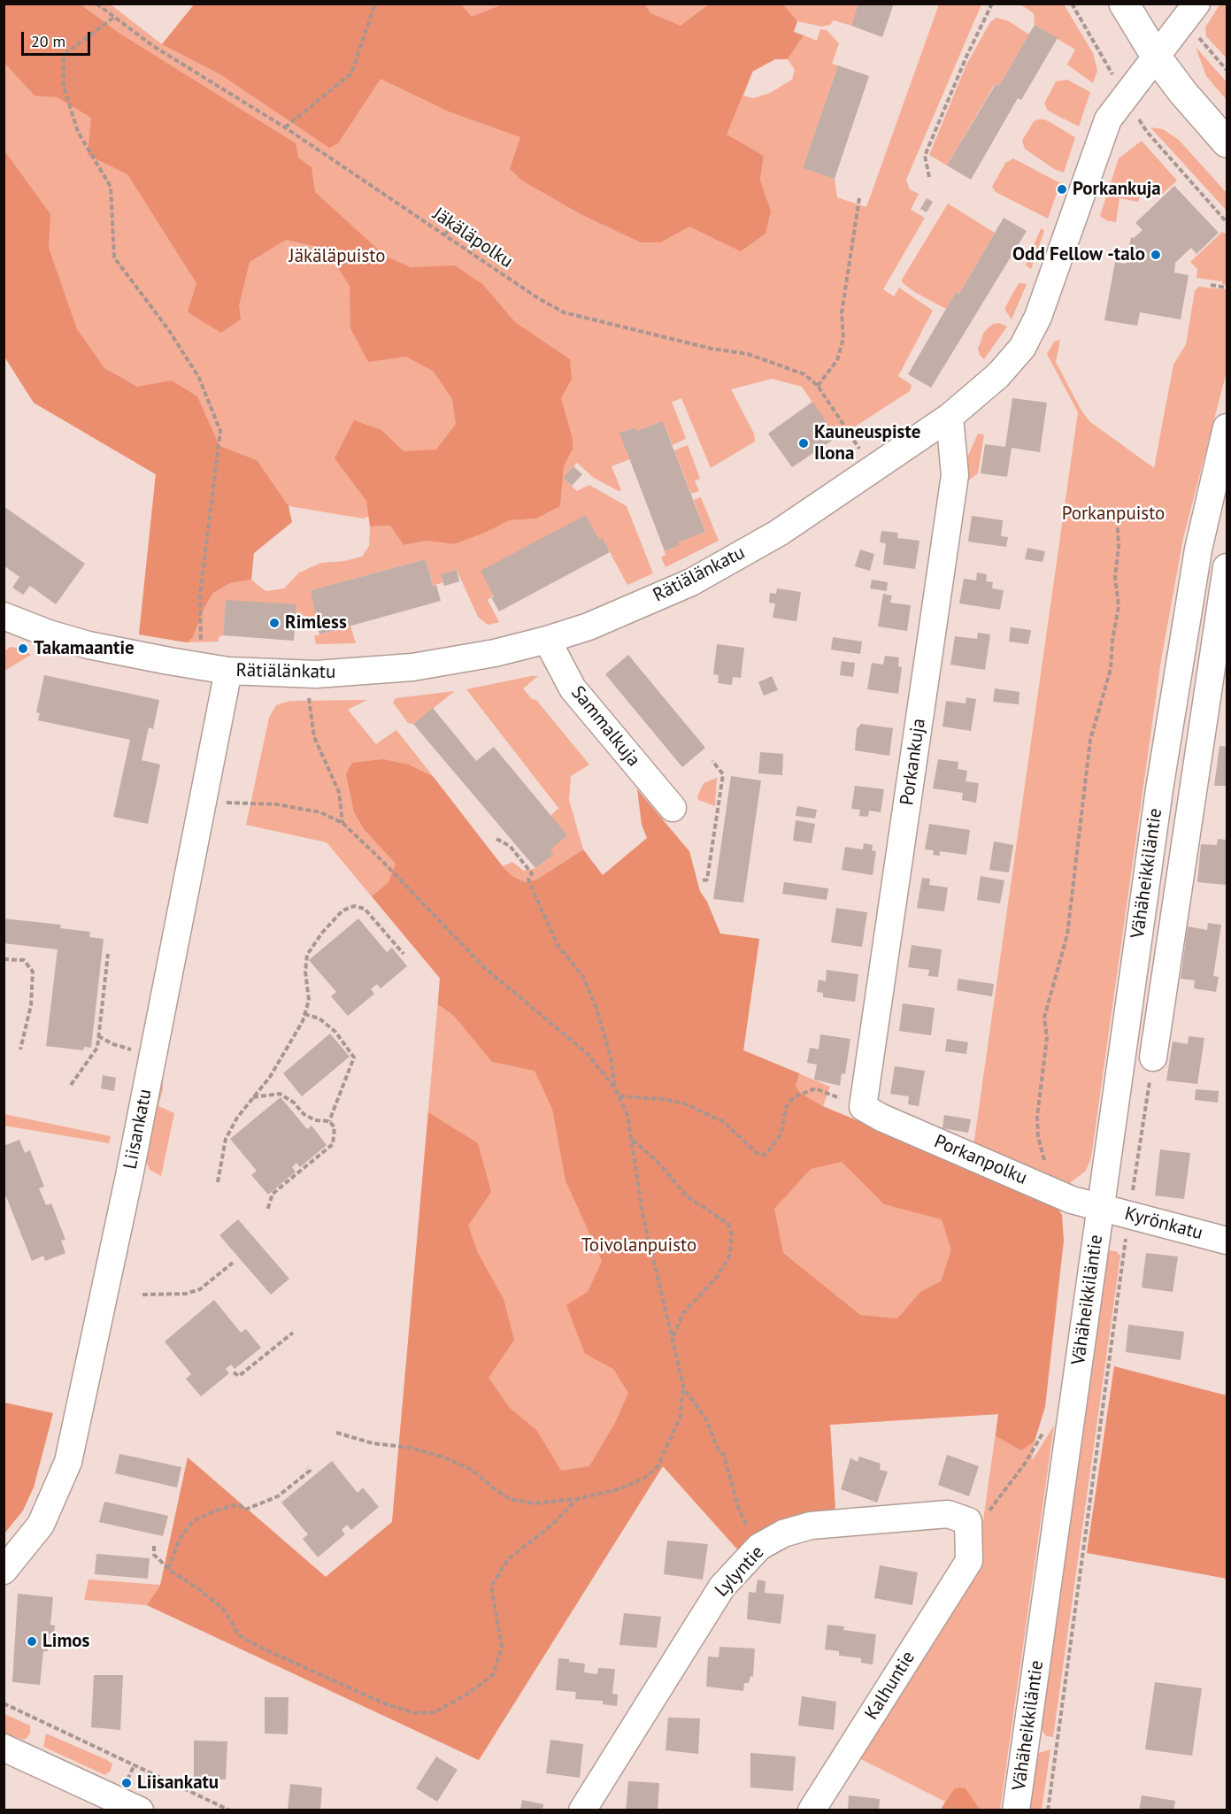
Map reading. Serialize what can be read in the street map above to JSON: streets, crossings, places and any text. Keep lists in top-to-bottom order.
{
  "streets": {
    "street": [
      "Rätiälänkatu",
      "Sammalkuja",
      "Porkankuja",
      "Vähäheikkiläntie",
      "Liisankatu",
      "Porkanpolku",
      "Kyrönkatu",
      "Lylyntie",
      "Kalhuntie"
    ],
    "path": ["Jäkäläpolku"]
  },
  "crossings": [
    ["Rätiälänkatu", "Sammalkuja"],
    ["Rätiälänkatu", "Porkankuja"],
    ["Rätiälänkatu", "Liisankatu"],
    ["Porkankuja", "Porkanpolku"],
    ["Vähäheikkiläntie", "Porkanpolku"],
    ["Vähäheikkiläntie", "Kyrönkatu"],
    ["Porkanpolku", "Kyrönkatu"],
    ["Lylyntie", "Kalhuntie"]
  ],
  "parks": ["Jäkäläpuisto", "Porkanpuisto", "Toivolanpuisto"],
  "places": [
    "Porkankuja",
    "Odd Fellow -talo",
    "Kauneuspiste Ilona",
    "Rimless",
    "Takamaantie",
    "Limos",
    "Liisankatu"
  ],
  "scale_bar": "20 m"
}
